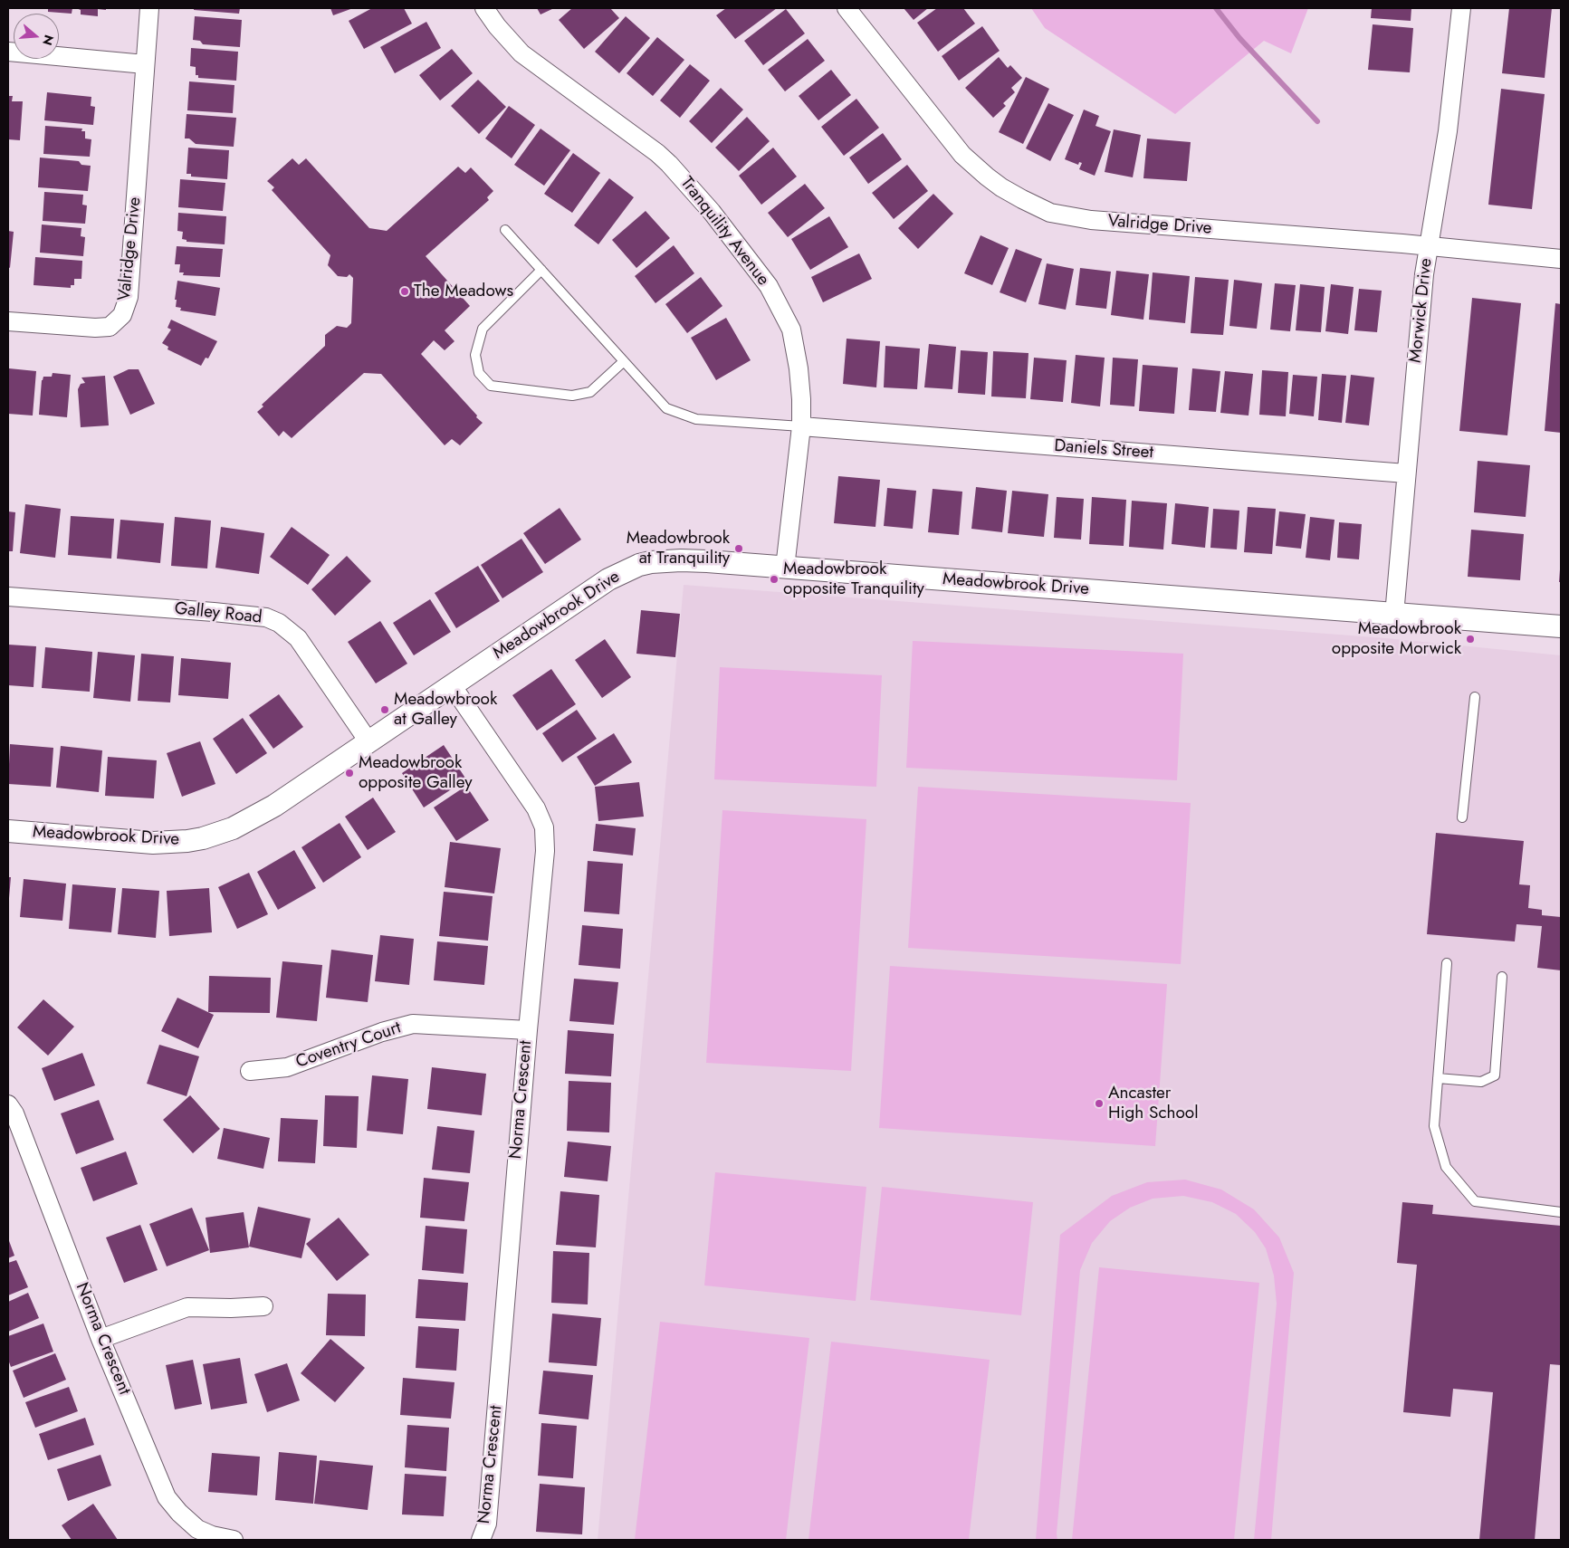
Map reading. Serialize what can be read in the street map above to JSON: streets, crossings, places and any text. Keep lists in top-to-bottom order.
{
  "streets": {
    "street": [
      "Valridge Drive",
      "Tranquility Avenue",
      "Morwick Drive",
      "Daniels Street",
      "Meadowbrook Drive",
      "Galley Road",
      "Coventry Court",
      "Norma Crescent"
    ]
  },
  "crossings": [
    ["Valridge Drive", "Morwick Drive"],
    ["Tranquility Avenue", "Daniels Street"],
    ["Tranquility Avenue", "Meadowbrook Drive"],
    ["Morwick Drive", "Daniels Street"],
    ["Morwick Drive", "Meadowbrook Drive"],
    ["Meadowbrook Drive", "Galley Road"],
    ["Meadowbrook Drive", "Norma Crescent"],
    ["Coventry Court", "Norma Crescent"]
  ],
  "places": [
    "The Meadows",
    "Meadowbrook at Tranquility",
    "Meadowbrook opposite Tranquility",
    "Meadowbrook opposite Morwick",
    "Meadowbrook at Galley",
    "Meadowbrook opposite Galley",
    "Ancaster High School"
  ],
  "north": "right"
}
